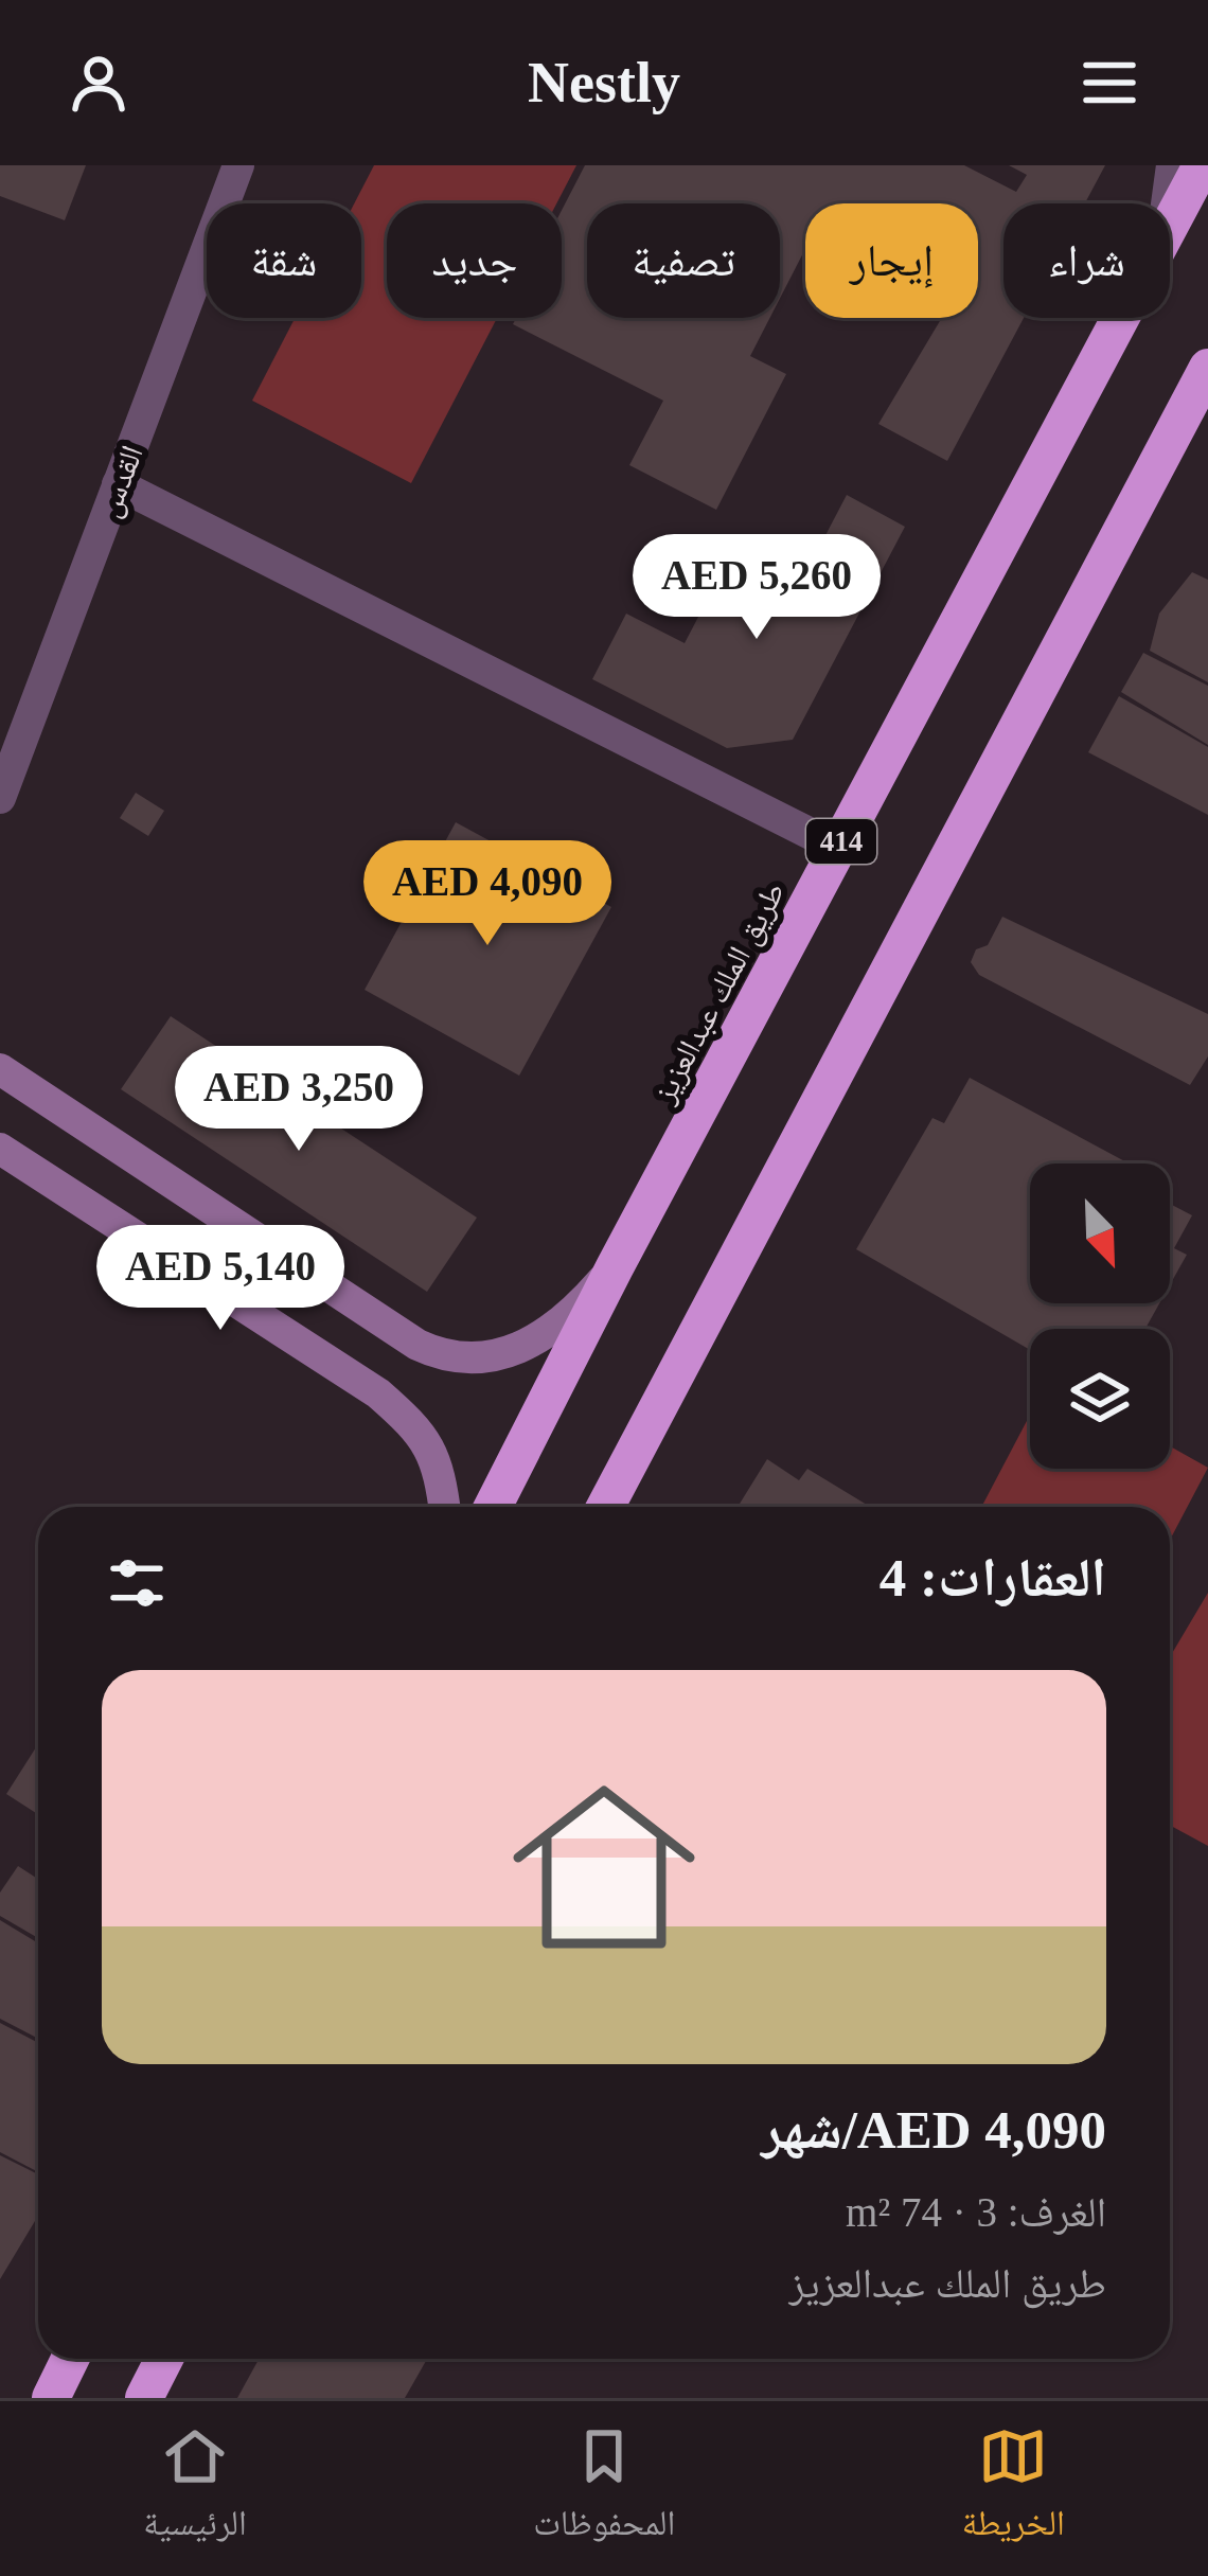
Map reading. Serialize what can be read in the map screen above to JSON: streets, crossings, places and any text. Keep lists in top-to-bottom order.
{
  "streets": {
    "highway": ["414", "طريق الملك عبدالعزيز"],
    "street": ["القدس"]
  },
  "north": "bottom right",
  "page": {
    "header": "Nestly",
    "chip": [
      "شراء",
      "إيجار",
      "تصفية",
      "جديد",
      "شقة"
    ],
    "price": [
      "AED 5,260",
      "AED 4,090",
      "AED 3,250",
      "AED 5,140"
    ],
    "heading": "العقارات: 4",
    "list": [
      {
        "name": "AED 4,090/شهر",
        "note": "الغرف: 3 · 74 m² · طريق الملك عبدالعزيز"
      }
    ],
    "tabs": ["الخريطة", "المحفوظات", "الرئيسية"]
  }
}
